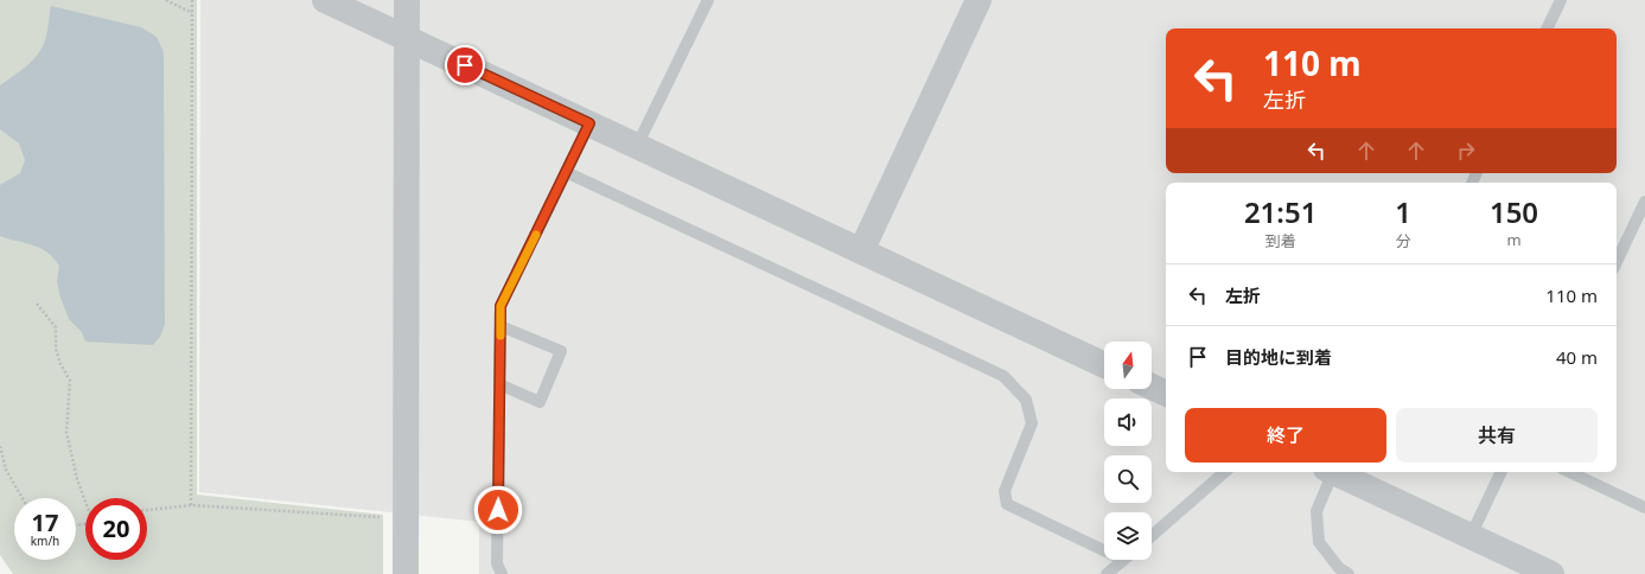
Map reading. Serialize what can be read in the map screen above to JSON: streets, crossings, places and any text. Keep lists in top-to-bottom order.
{
  "north": "top",
  "page": {
    "turn": ["110 m", "左折"],
    "eta": [
      "21:51",
      "到着",
      "1",
      "分",
      "150",
      "m"
    ],
    "list": [
      {
        "name": "左折",
        "value": "110 m"
      },
      {
        "name": "目的地に到着",
        "value": "40 m"
      }
    ],
    "buttons": ["終了", "共有"],
    "speed": "17 km/h",
    "limit": "20"
  }
}
